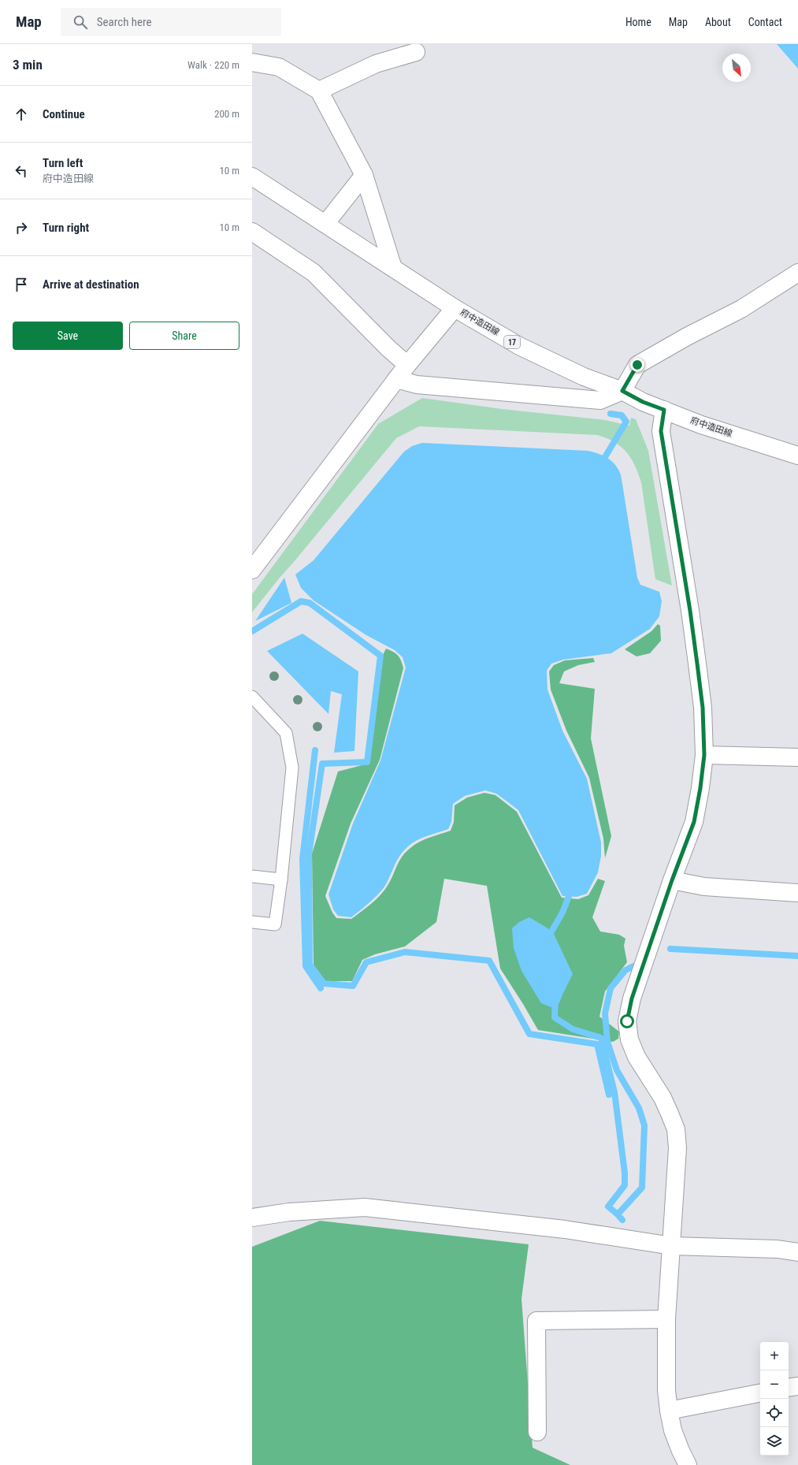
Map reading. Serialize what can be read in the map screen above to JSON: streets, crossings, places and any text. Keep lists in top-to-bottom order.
{
  "streets": {
    "street": ["府中造田線", "17"]
  },
  "north": "bottom right",
  "page": {
    "header": "Map",
    "search": "Search here",
    "nav": [
      "Home",
      "Map",
      "About",
      "Contact"
    ],
    "heading": ["3 min", "Walk · 220 m"],
    "list": [
      ["Continue", "200 m"],
      ["Turn left", "府中造田線", "10 m"],
      ["Turn right", "10 m"],
      "Arrive at destination"
    ],
    "buttons": ["Save", "Share"],
    "map_buttons": ["+", "−"]
  }
}
